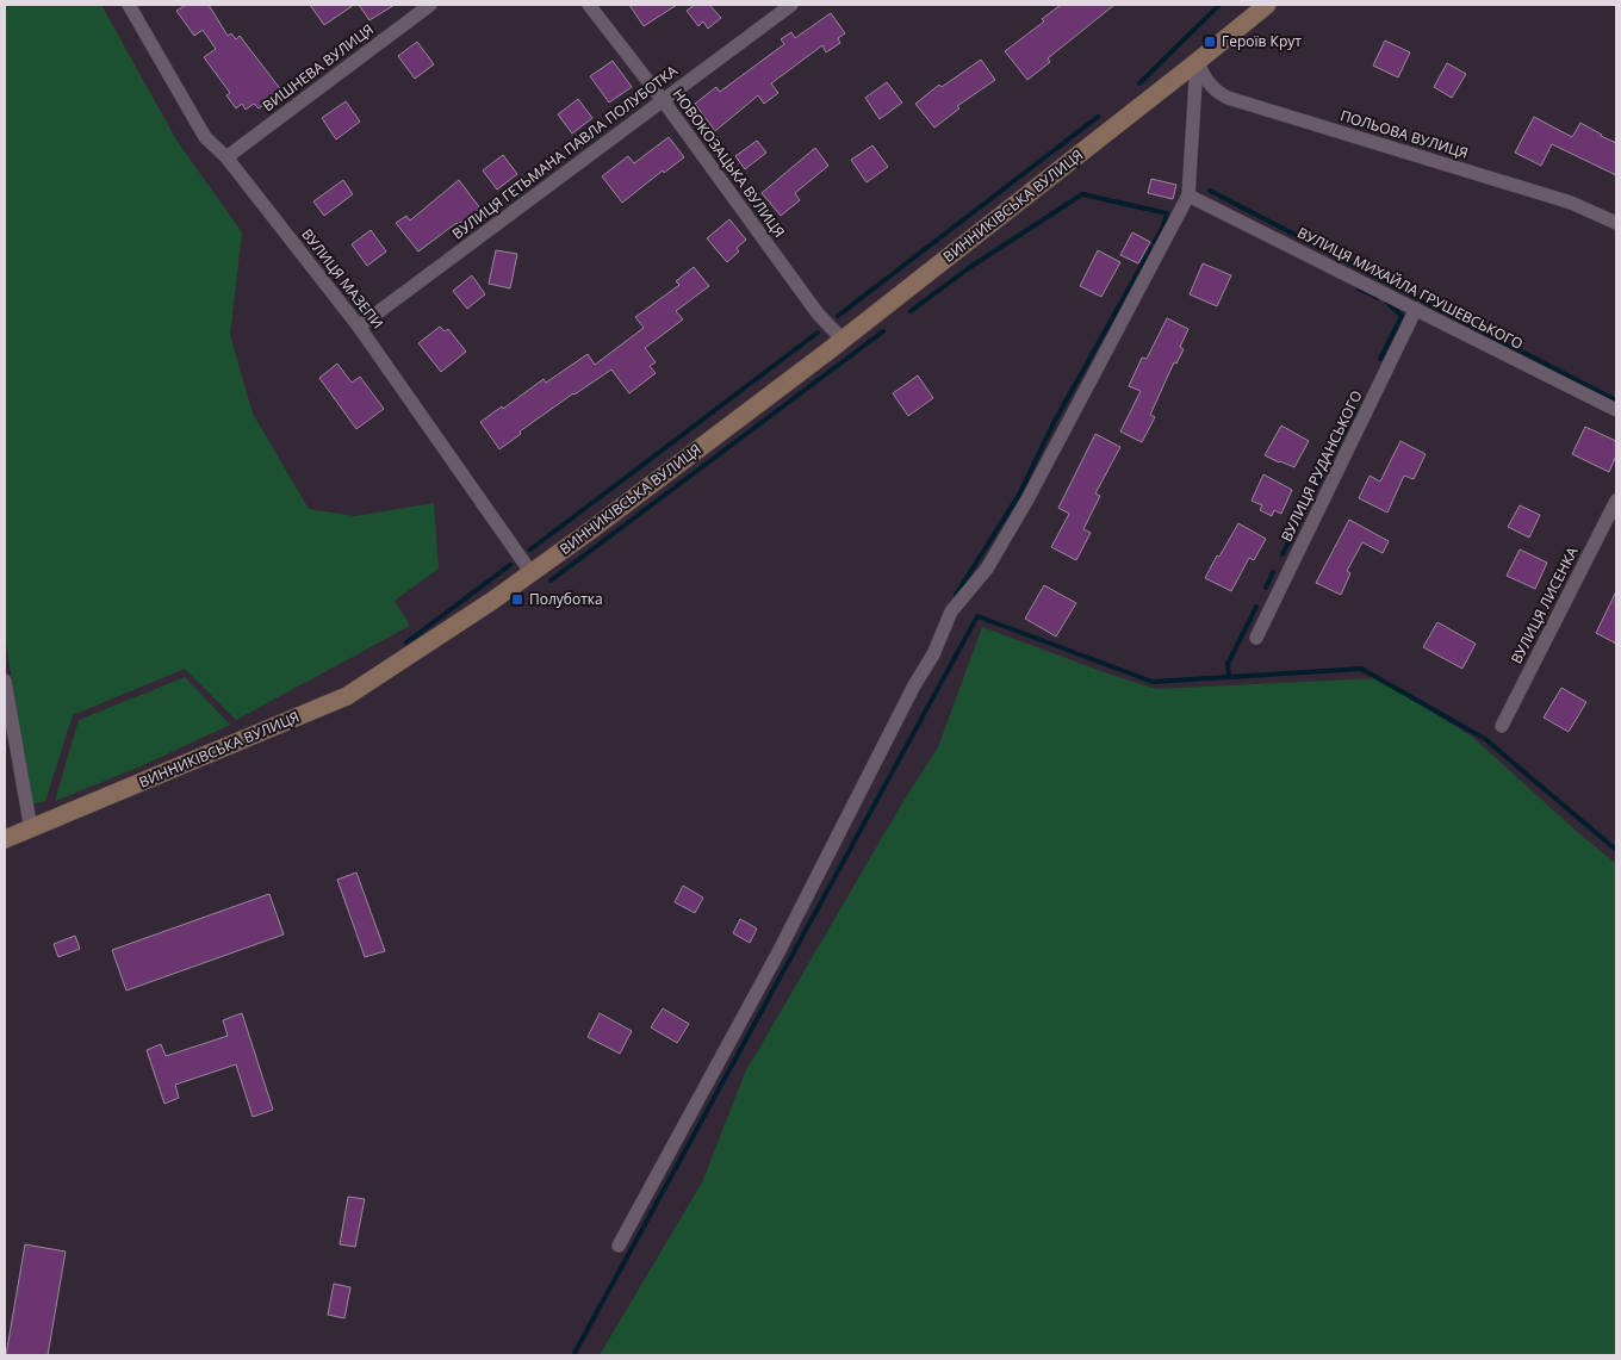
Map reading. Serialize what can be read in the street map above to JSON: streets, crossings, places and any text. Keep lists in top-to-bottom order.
{
  "streets": {
    "main road": ["ВИННИКІВСЬКА ВУЛИЦЯ"],
    "street": [
      "ВИШНЕВА ВУЛИЦЯ",
      "ПОЛЬОВА ВУЛИЦЯ",
      "ВУЛИЦЯ ГЕТЬМАНА ПАВЛА ПОЛУБОТКА",
      "НОВОКОЗАЦЬКА ВУЛИЦЯ",
      "ВУЛИЦЯ МАЗЕПИ",
      "ВУЛИЦЯ МИХАЙЛА ГРУШЕВСЬКОГО",
      "ВУЛИЦЯ РУДАНСЬКОГО",
      "ВУЛИЦЯ ЛИСЕНКА"
    ]
  },
  "crossings": [
    ["ВИШНЕВА ВУЛИЦЯ", "ВУЛИЦЯ МАЗЕПИ"],
    ["ПОЛЬОВА ВУЛИЦЯ", "ВИННИКІВСЬКА ВУЛИЦЯ"],
    ["ВУЛИЦЯ ГЕТЬМАНА ПАВЛА ПОЛУБОТКА", "НОВОКОЗАЦЬКА ВУЛИЦЯ"],
    ["ВУЛИЦЯ ГЕТЬМАНА ПАВЛА ПОЛУБОТКА", "ВУЛИЦЯ МАЗЕПИ"],
    ["НОВОКОЗАЦЬКА ВУЛИЦЯ", "ВИННИКІВСЬКА ВУЛИЦЯ"],
    ["ВИННИКІВСЬКА ВУЛИЦЯ", "ВУЛИЦЯ МАЗЕПИ"],
    ["ВУЛИЦЯ МИХАЙЛА ГРУШЕВСЬКОГО", "ВУЛИЦЯ РУДАНСЬКОГО"]
  ],
  "places": {
    "transit": ["Героїв Крут", "Полуботка"]
  }
}
